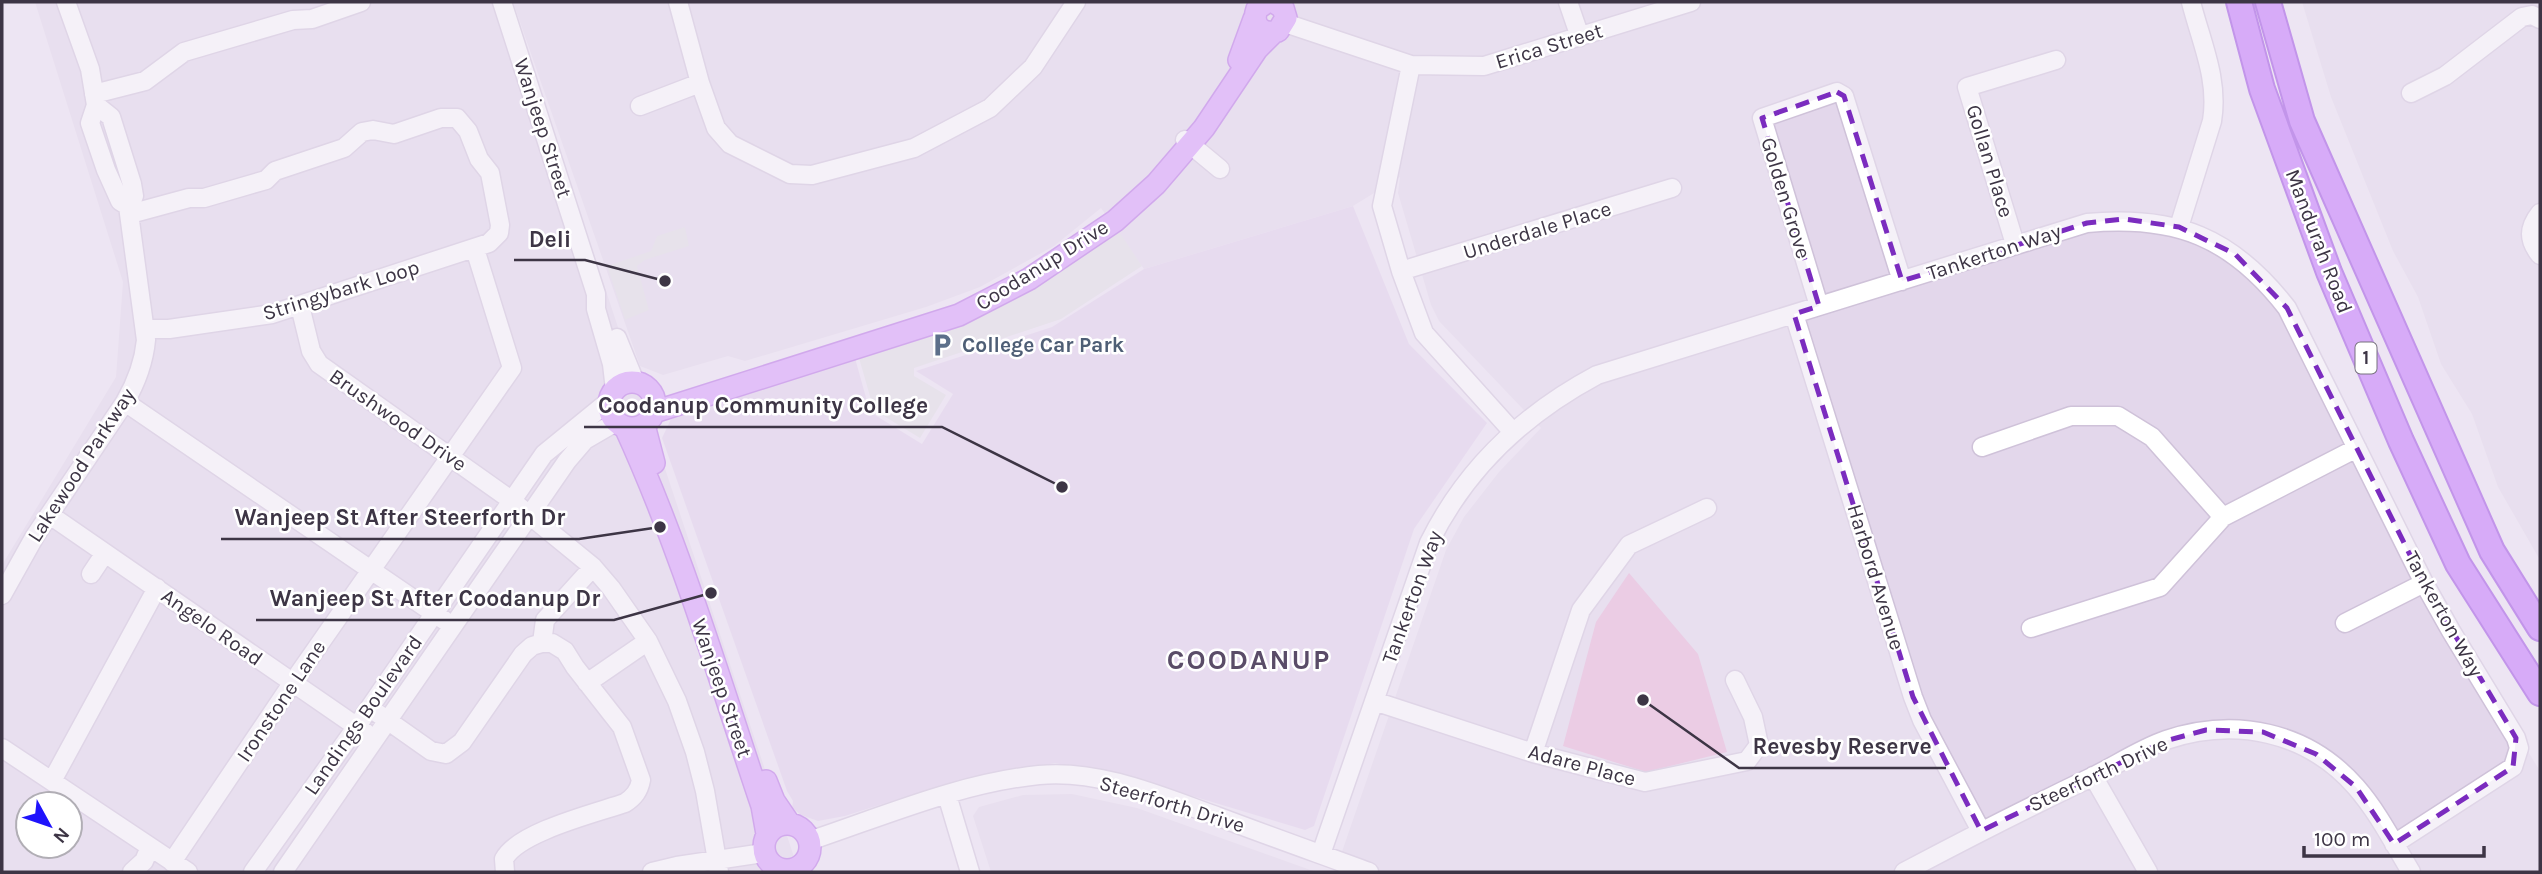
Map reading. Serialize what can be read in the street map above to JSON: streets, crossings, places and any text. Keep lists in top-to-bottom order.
{
  "streets": {
    "highway": ["Mandurah Road", "1"],
    "main road": ["Wanjeep Street", "Coodanup Drive"],
    "street": [
      "Erica Street",
      "Gollan Place",
      "Golden Grove",
      "Underdale Place",
      "Tankerton Way",
      "Stringybark Loop",
      "Brushwood Drive",
      "Lakewood Parkway",
      "Harbord Avenue",
      "Angelo Road",
      "Ironstone Lane",
      "Landings Boulevard",
      "Adare Place",
      "Steerforth Drive"
    ]
  },
  "crossings": [
    ["Erica Street", "Coodanup Drive"],
    ["Wanjeep Street", "Coodanup Drive"],
    ["Wanjeep Street", "Landings Boulevard"],
    ["Wanjeep Street", "Steerforth Drive"],
    ["Gollan Place", "Tankerton Way"],
    ["Golden Grove", "Tankerton Way"],
    ["Tankerton Way", "Harbord Avenue"],
    ["Tankerton Way", "Adare Place"],
    ["Tankerton Way", "Steerforth Drive"],
    ["Coodanup Drive", "Landings Boulevard"],
    ["Stringybark Loop", "Brushwood Drive"],
    ["Stringybark Loop", "Lakewood Parkway"],
    ["Stringybark Loop", "Ironstone Lane"],
    ["Brushwood Drive", "Ironstone Lane"],
    ["Brushwood Drive", "Landings Boulevard"],
    ["Lakewood Parkway", "Angelo Road"],
    ["Harbord Avenue", "Steerforth Drive"],
    ["Angelo Road", "Ironstone Lane"],
    ["Angelo Road", "Landings Boulevard"]
  ],
  "districts": ["COODANUP"],
  "places": {
    "other": [
      "Deli",
      "Coodanup Community College",
      "Wanjeep St After Steerforth Dr",
      "Wanjeep St After Coodanup Dr",
      "Revesby Reserve"
    ],
    "parking": ["College Car Park"]
  },
  "scale_bar": "100 m",
  "north": "bottom right"
}
